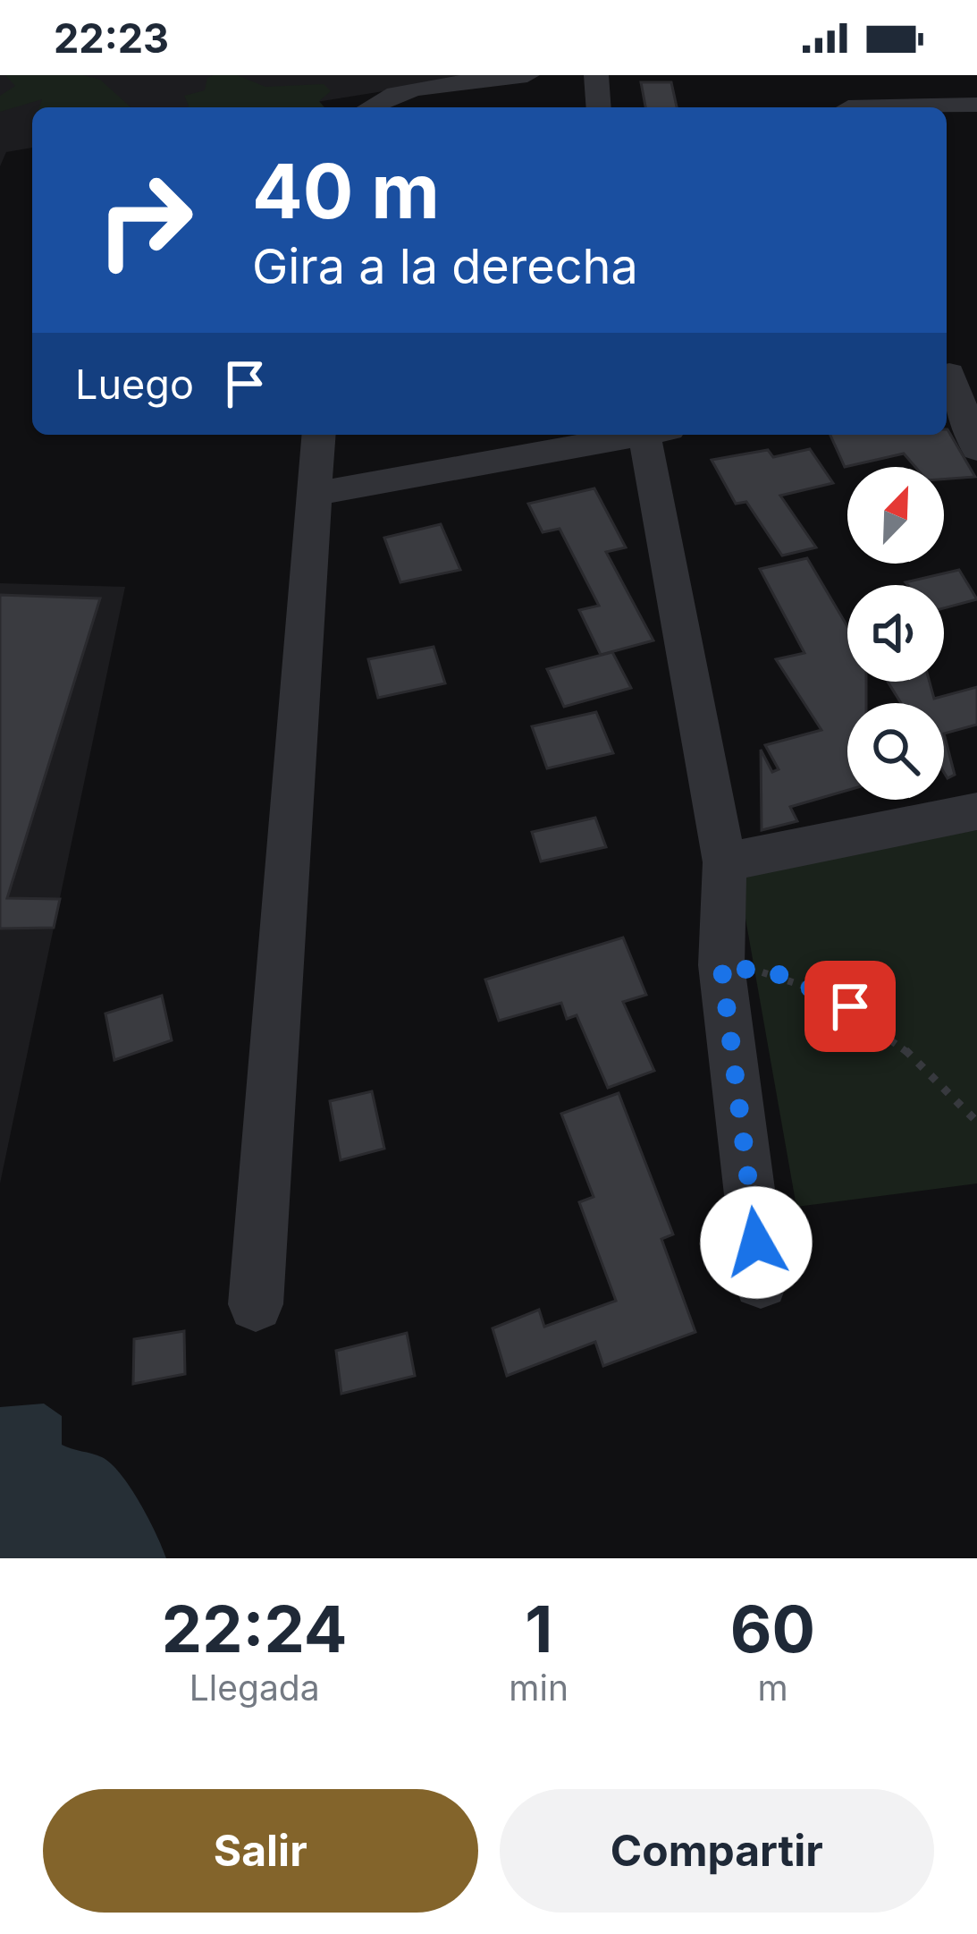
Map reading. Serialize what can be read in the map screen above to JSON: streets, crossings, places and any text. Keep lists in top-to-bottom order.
{
  "north": "top right",
  "page": {
    "status": "22:23",
    "turn": ["40 m", "Gira a la derecha"],
    "then": "Luego",
    "eta": [
      "22:24",
      "Llegada",
      "1",
      "min",
      "60",
      "m"
    ],
    "buttons": ["Salir", "Compartir"]
  }
}
